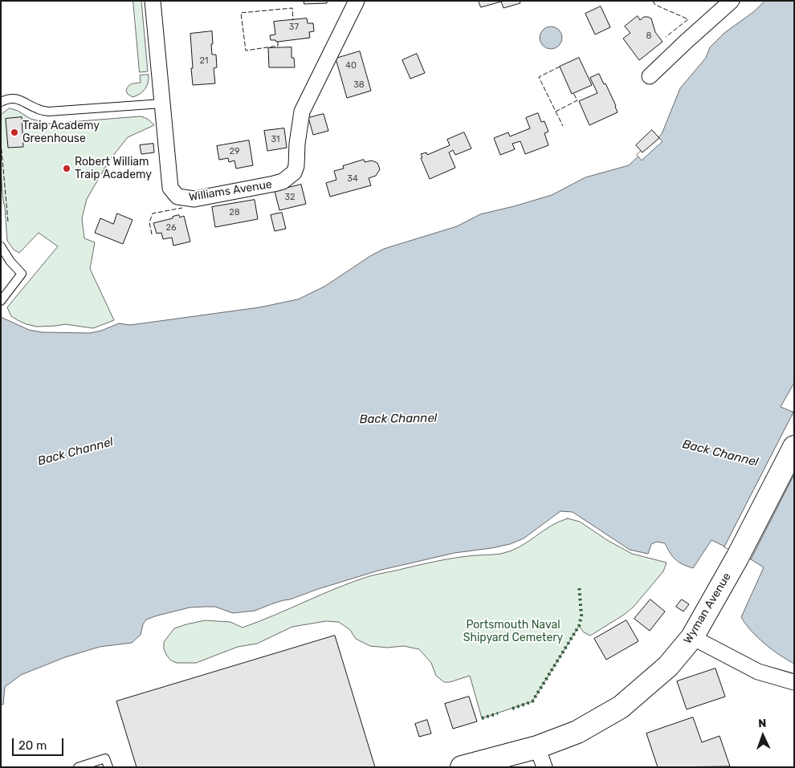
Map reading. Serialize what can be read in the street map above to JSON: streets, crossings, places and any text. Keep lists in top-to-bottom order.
{
  "streets": {
    "street": ["Williams Avenue", "Wyman Avenue"]
  },
  "water": ["Back Channel"],
  "parks": ["Portsmouth Naval Shipyard Cemetery"],
  "places": ["Traip Academy Greenhouse", "Robert William Traip Academy"],
  "house_numbers": [
    "37",
    "8",
    "21",
    "40",
    "38",
    "31",
    "29",
    "34",
    "32",
    "28",
    "26"
  ],
  "scale_bar": "20 m",
  "north": "top"
}
